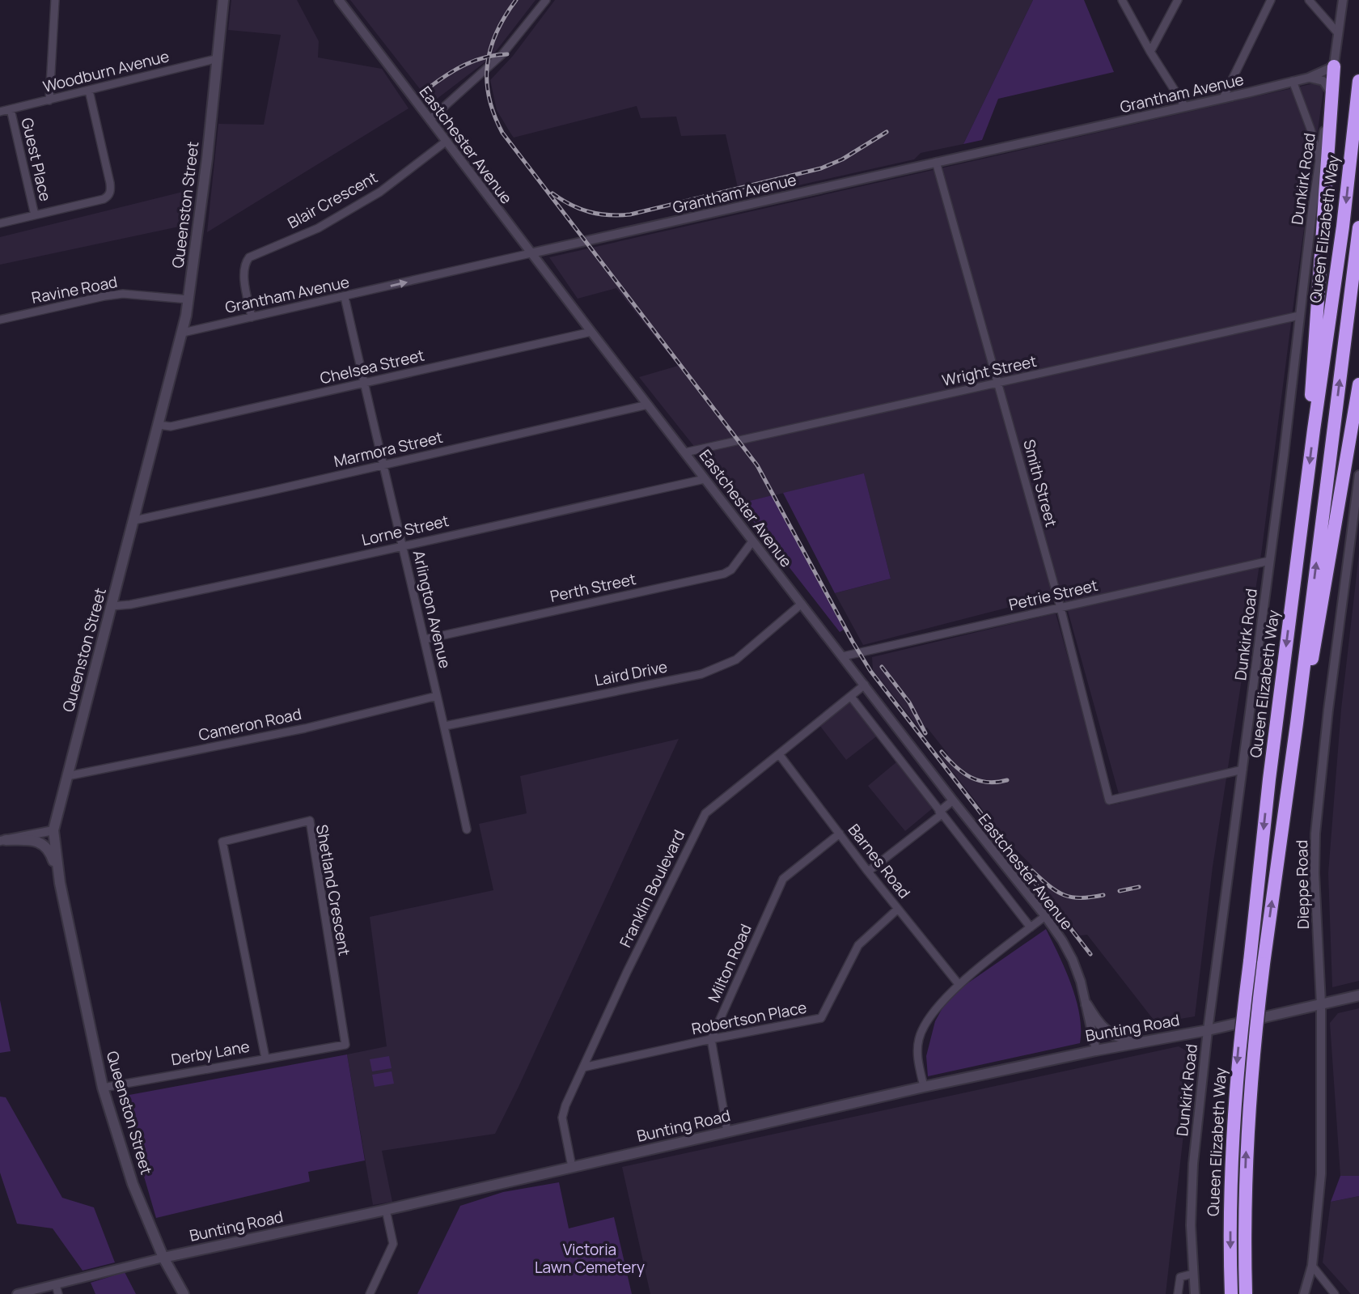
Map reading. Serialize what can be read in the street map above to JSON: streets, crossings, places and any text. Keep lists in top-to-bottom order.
{
  "streets": {
    "highway": ["Queen Elizabeth Way"],
    "main road": ["Queenston Street", "Bunting Road"],
    "street": [
      "Woodburn Avenue",
      "Grantham Avenue",
      "Eastchester Avenue",
      "Guest Place",
      "Dunkirk Road",
      "Blair Crescent",
      "Ravine Road",
      "Chelsea Street",
      "Wright Street",
      "Marmora Street",
      "Smith Street",
      "Lorne Street",
      "Perth Street",
      "Petrie Street",
      "Arlington Avenue",
      "Laird Drive",
      "Cameron Road",
      "Barnes Road",
      "Dieppe Road",
      "Franklin Boulevard",
      "Shetland Crescent",
      "Milton Road",
      "Robertson Place",
      "Derby Lane"
    ]
  },
  "crossings": [
    ["Woodburn Avenue", "Guest Place"],
    ["Woodburn Avenue", "Queenston Street"],
    ["Grantham Avenue", "Eastchester Avenue"],
    ["Grantham Avenue", "Blair Crescent"],
    ["Grantham Avenue", "Queenston Street"],
    ["Grantham Avenue", "Smith Street"],
    ["Grantham Avenue", "Arlington Avenue"],
    ["Eastchester Avenue", "Blair Crescent"],
    ["Eastchester Avenue", "Chelsea Street"],
    ["Eastchester Avenue", "Wright Street"],
    ["Eastchester Avenue", "Marmora Street"],
    ["Eastchester Avenue", "Lorne Street"],
    ["Eastchester Avenue", "Perth Street"],
    ["Eastchester Avenue", "Petrie Street"],
    ["Eastchester Avenue", "Laird Drive"],
    ["Eastchester Avenue", "Franklin Boulevard"],
    ["Eastchester Avenue", "Bunting Road"],
    ["Dunkirk Road", "Wright Street"],
    ["Dunkirk Road", "Smith Street"],
    ["Dunkirk Road", "Petrie Street"],
    ["Dunkirk Road", "Bunting Road"],
    ["Queenston Street", "Ravine Road"],
    ["Queenston Street", "Chelsea Street"],
    ["Queenston Street", "Marmora Street"],
    ["Queenston Street", "Lorne Street"],
    ["Queenston Street", "Cameron Road"],
    ["Queenston Street", "Bunting Road"],
    ["Queenston Street", "Derby Lane"],
    ["Chelsea Street", "Arlington Avenue"],
    ["Wright Street", "Smith Street"],
    ["Marmora Street", "Arlington Avenue"],
    ["Smith Street", "Petrie Street"],
    ["Lorne Street", "Arlington Avenue"],
    ["Perth Street", "Arlington Avenue"],
    ["Arlington Avenue", "Laird Drive"],
    ["Arlington Avenue", "Cameron Road"],
    ["Barnes Road", "Franklin Boulevard"],
    ["Barnes Road", "Milton Road"],
    ["Barnes Road", "Robertson Place"],
    ["Dieppe Road", "Bunting Road"],
    ["Franklin Boulevard", "Robertson Place"],
    ["Franklin Boulevard", "Bunting Road"],
    ["Shetland Crescent", "Derby Lane"],
    ["Milton Road", "Robertson Place"]
  ],
  "parks": ["Victoria Lawn Cemetery"]
}
